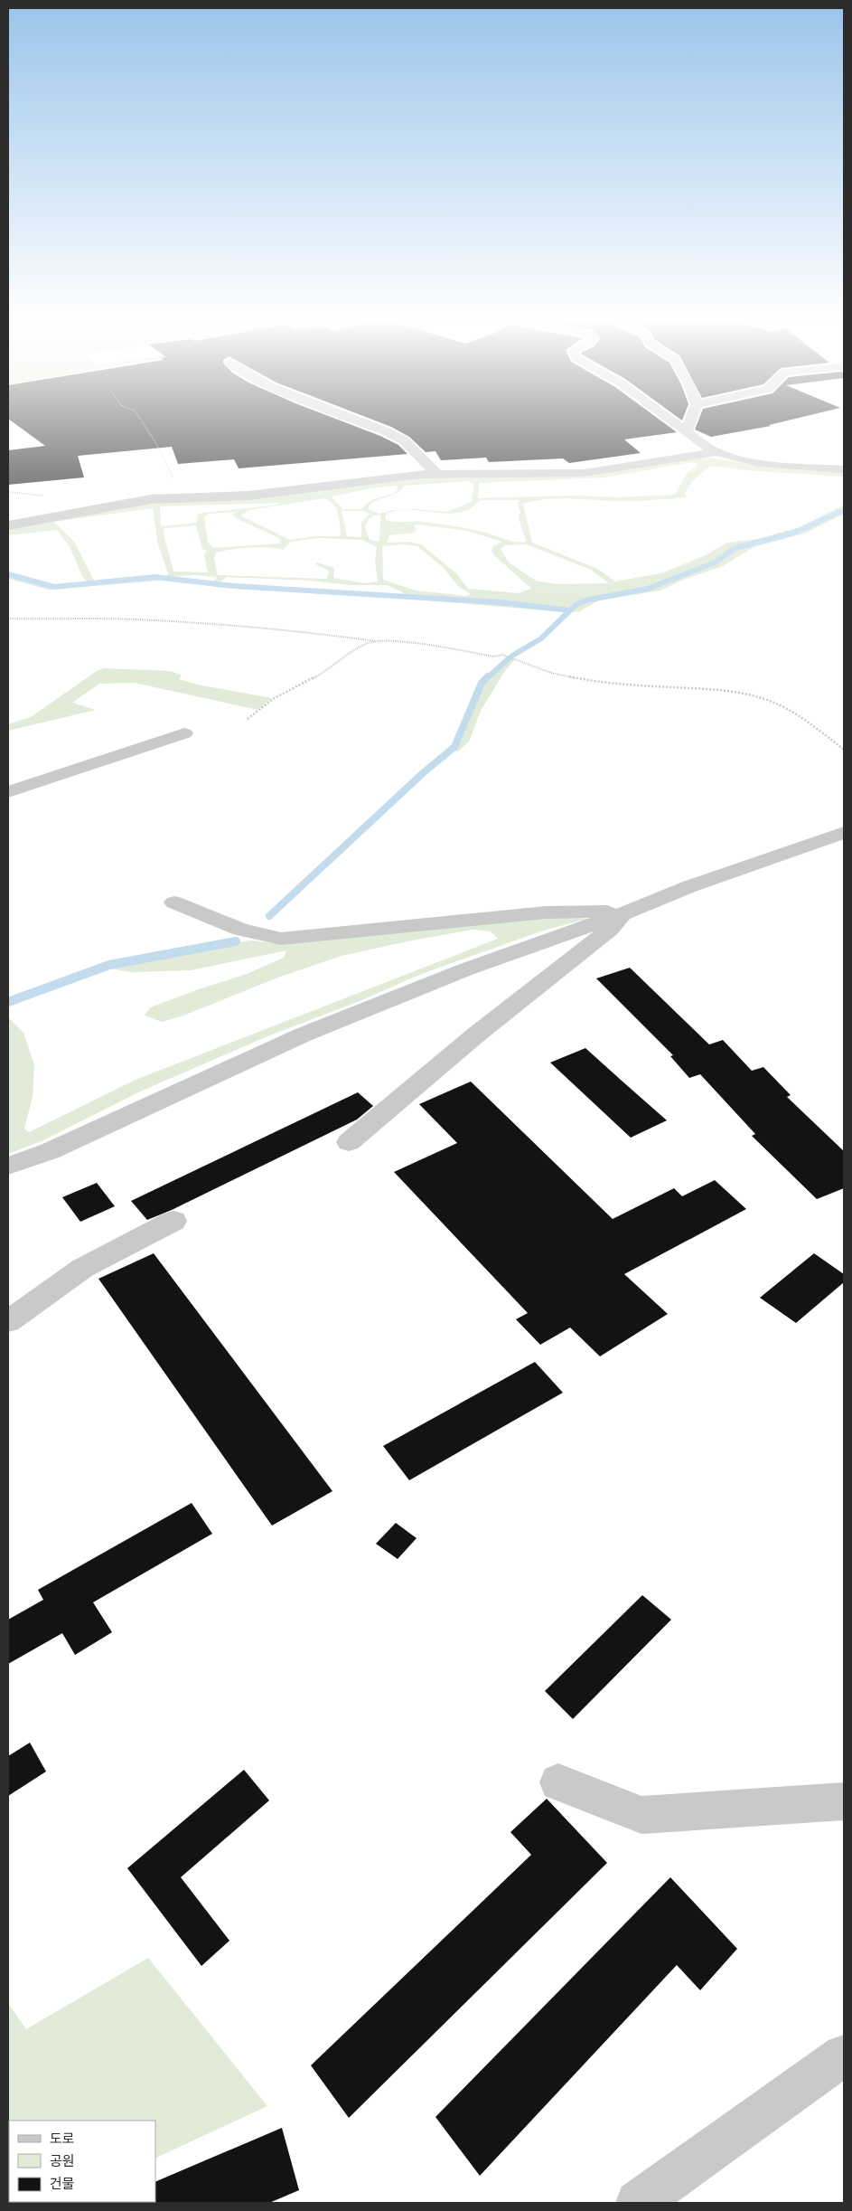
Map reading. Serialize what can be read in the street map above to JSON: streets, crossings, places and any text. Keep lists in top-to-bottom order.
{
  "legend": ["도로", "공원", "건물"]
}
